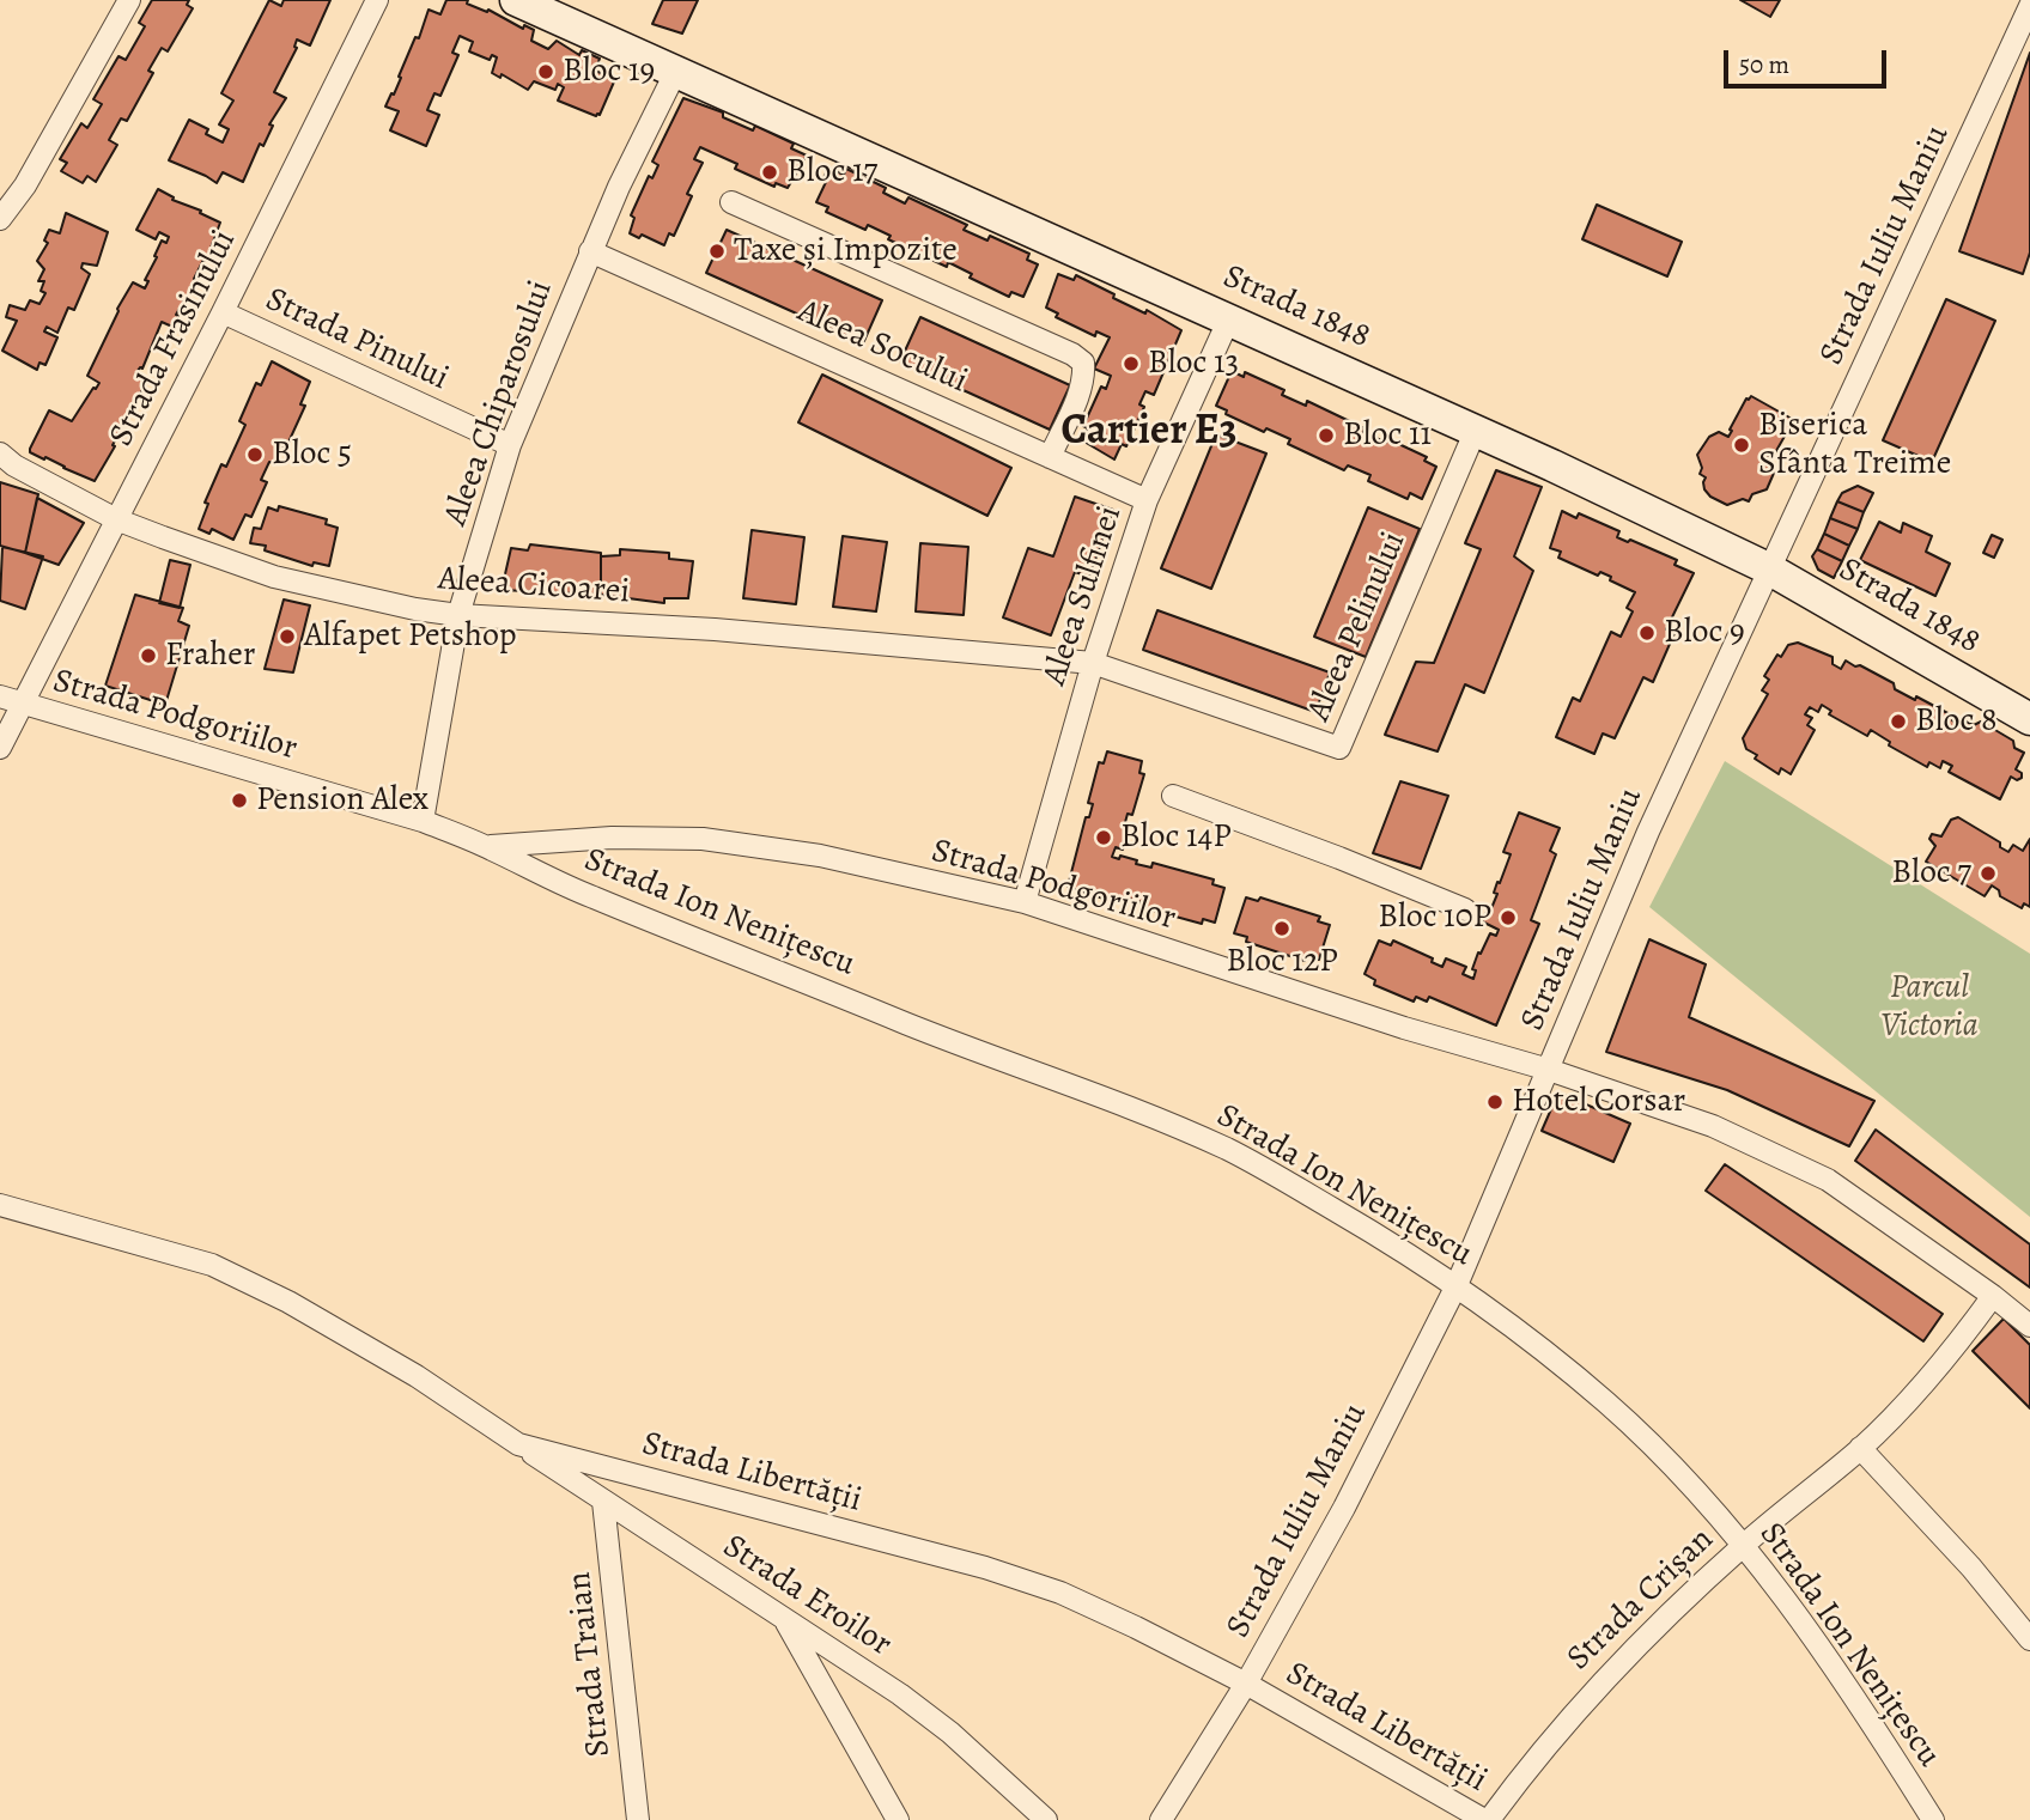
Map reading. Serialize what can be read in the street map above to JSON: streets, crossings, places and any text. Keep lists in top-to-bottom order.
{
  "streets": {
    "main road": ["Strada 1848"],
    "street": [
      "Strada Iuliu Maniu",
      "Strada Frasinului",
      "Strada Pinului",
      "Aleea Socului",
      "Aleea Chiparosului",
      "Aleea Cicoarei",
      "Aleea Sulfinei",
      "Aleea Pelinului",
      "Strada Podgoriilor",
      "Strada Ion Nenițescu",
      "Strada Libertății",
      "Strada Eroilor",
      "Strada Crișan",
      "Strada Traian"
    ]
  },
  "crossings": [
    ["Strada Iuliu Maniu", "Strada 1848"],
    ["Strada Iuliu Maniu", "Strada Podgoriilor"],
    ["Strada Iuliu Maniu", "Strada Ion Nenițescu"],
    ["Strada Iuliu Maniu", "Strada Libertății"],
    ["Strada 1848", "Aleea Chiparosului"],
    ["Strada 1848", "Aleea Sulfinei"],
    ["Strada 1848", "Aleea Pelinului"],
    ["Strada Frasinului", "Strada Pinului"],
    ["Strada Frasinului", "Aleea Cicoarei"],
    ["Strada Frasinului", "Strada Podgoriilor"],
    ["Strada Pinului", "Aleea Chiparosului"],
    ["Aleea Socului", "Aleea Chiparosului"],
    ["Aleea Socului", "Aleea Sulfinei"],
    ["Aleea Chiparosului", "Aleea Cicoarei"],
    ["Aleea Chiparosului", "Strada Podgoriilor"],
    ["Aleea Cicoarei", "Aleea Sulfinei"],
    ["Aleea Cicoarei", "Aleea Pelinului"],
    ["Aleea Sulfinei", "Aleea Pelinului"],
    ["Aleea Sulfinei", "Strada Podgoriilor"],
    ["Strada Podgoriilor", "Strada Ion Nenițescu"],
    ["Strada Podgoriilor", "Strada Crișan"],
    ["Strada Ion Nenițescu", "Strada Crișan"],
    ["Strada Libertății", "Strada Eroilor"],
    ["Strada Libertății", "Strada Crișan"],
    ["Strada Eroilor", "Strada Traian"]
  ],
  "districts": ["Cartier E3"],
  "parks": ["Parcul Victoria"],
  "places": [
    "Bloc 19",
    "Bloc 17",
    "Taxe și Impozite",
    "Bloc 13",
    "Bloc 11",
    "Biserica Sfânta Treime",
    "Bloc 5",
    "Bloc 9",
    "Alfapet Petshop",
    "Fraher",
    "Bloc 8",
    "Pension Alex",
    "Bloc 14P",
    "Bloc 7",
    "Bloc 10P",
    "Bloc 12P",
    "Hotel Corsar"
  ],
  "scale_bar": "50 m"
}
